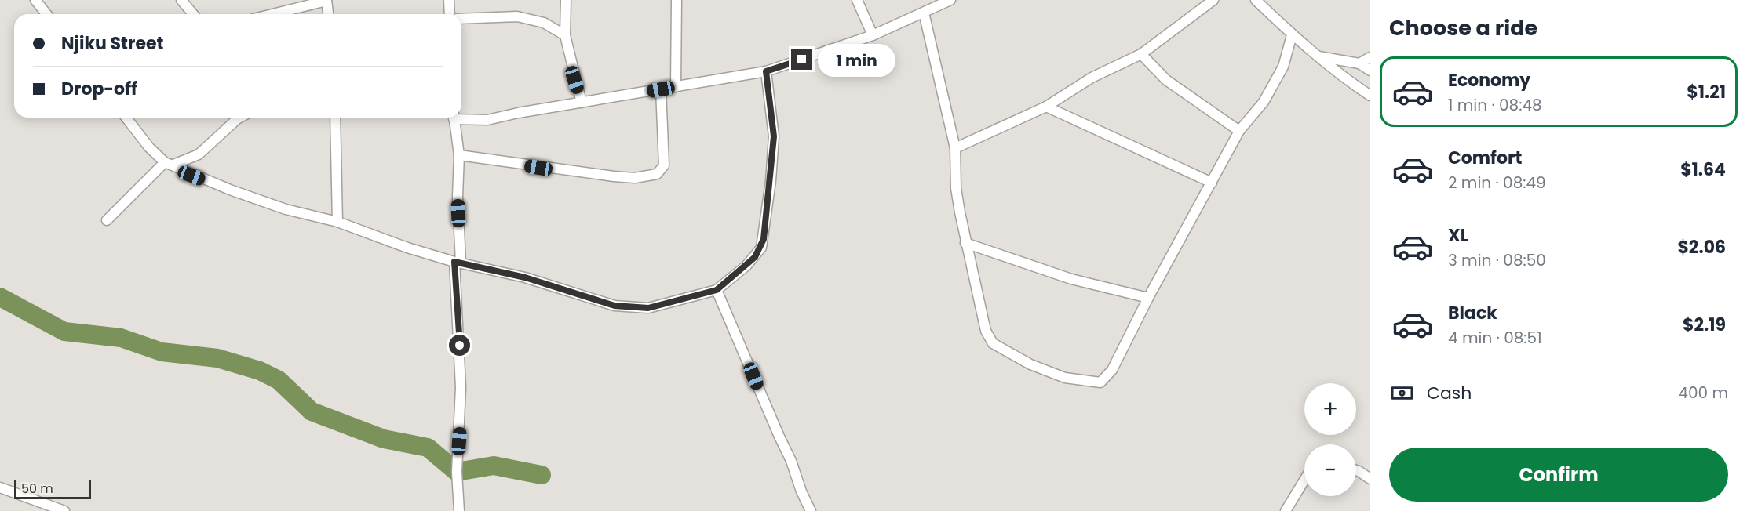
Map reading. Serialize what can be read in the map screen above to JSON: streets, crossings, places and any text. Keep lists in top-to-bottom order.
{
  "scale_bar": "50 m",
  "page": {
    "heading": "Choose a ride",
    "banner": ["Njiku Street", "Drop-off"],
    "bubble": "1 min",
    "list": [
      {
        "name": "Economy",
        "note": "1 min · 08:48",
        "value": "$1.21"
      },
      {
        "name": "Comfort",
        "note": "2 min · 08:49",
        "value": "$1.64"
      },
      {
        "name": "XL",
        "note": "3 min · 08:50",
        "value": "$2.06"
      },
      {
        "name": "Black",
        "note": "4 min · 08:51",
        "value": "$2.19"
      }
    ],
    "pay": ["Cash", "400 m"],
    "map_buttons": ["+", "−"],
    "buttons": "Confirm",
    "scale": "50 m"
  }
}
